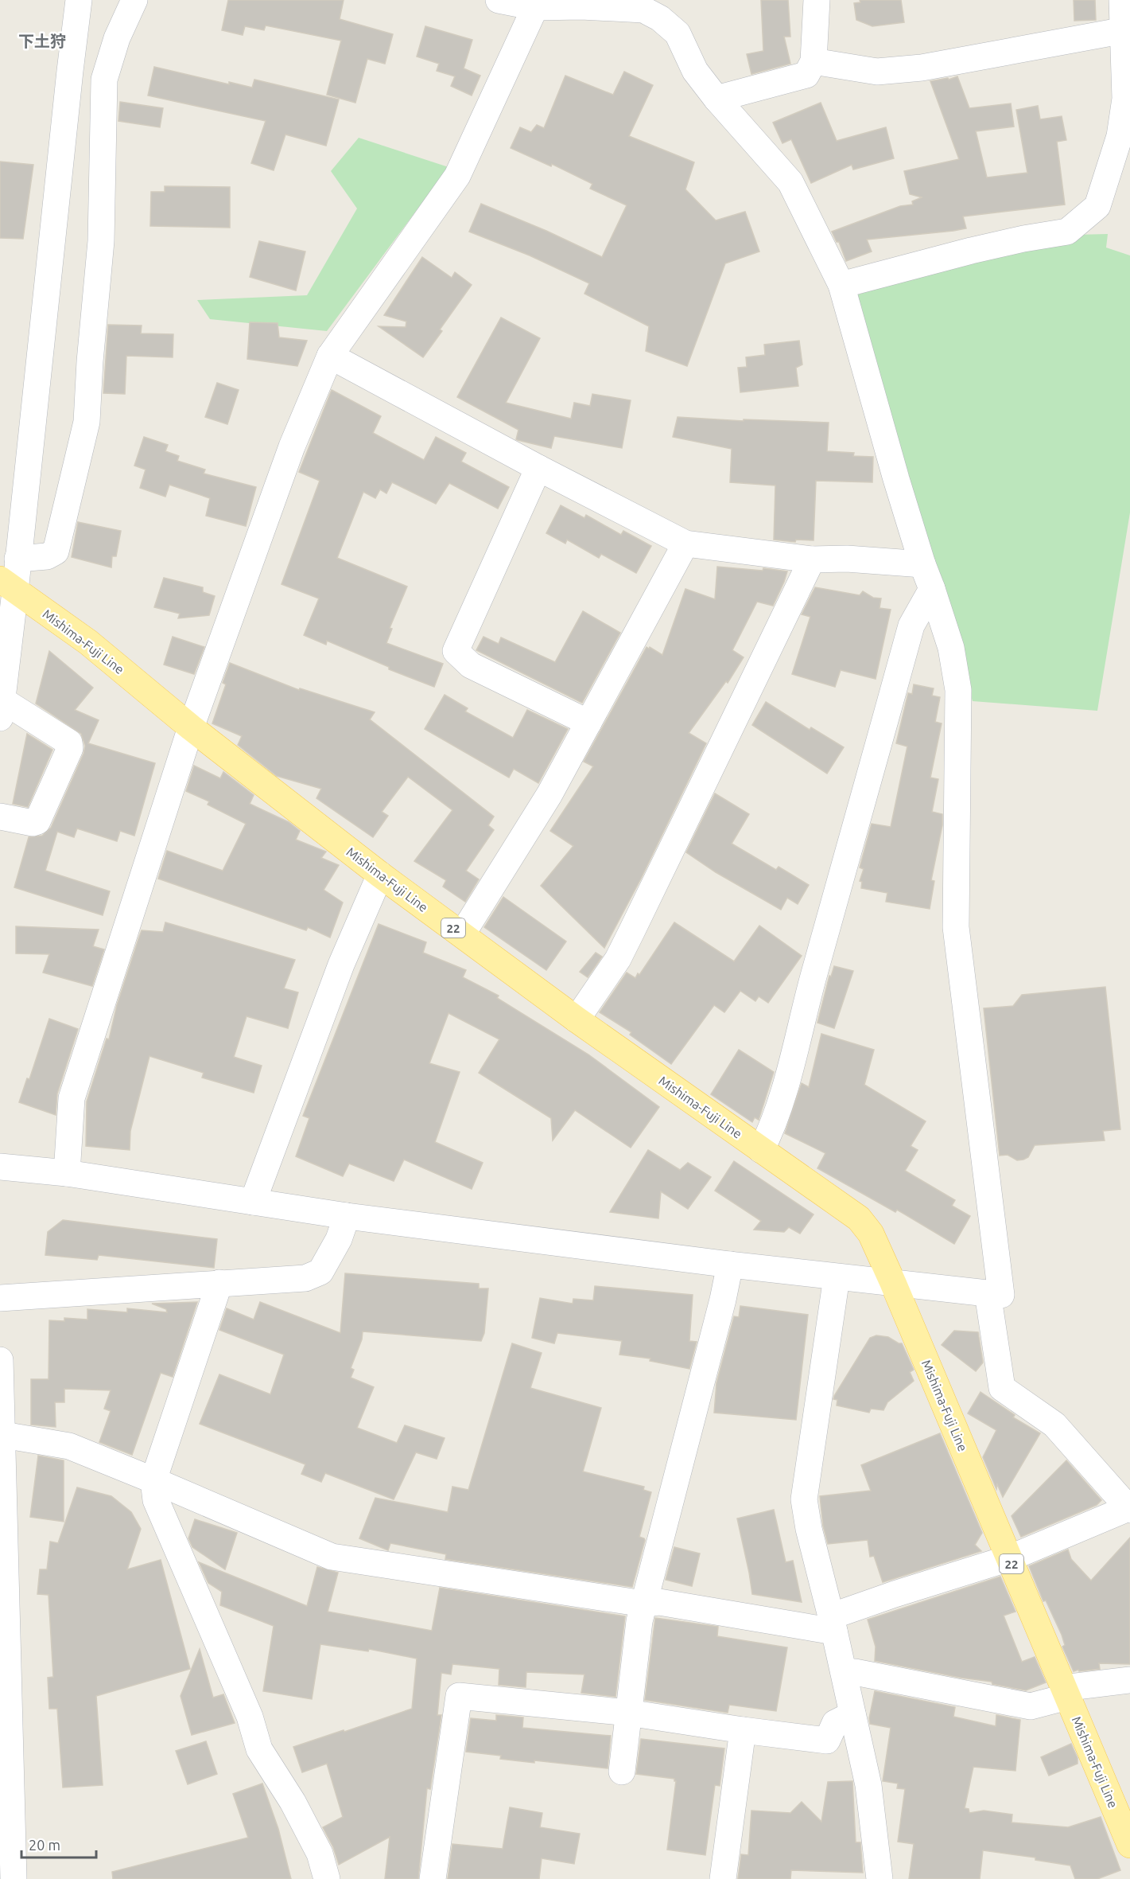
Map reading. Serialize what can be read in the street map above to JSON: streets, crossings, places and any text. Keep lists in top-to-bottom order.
{
  "streets": {
    "main road": ["Mishima-Fuji Line", "22"]
  },
  "districts": ["下土狩"],
  "scale_bar": "20 m"
}
